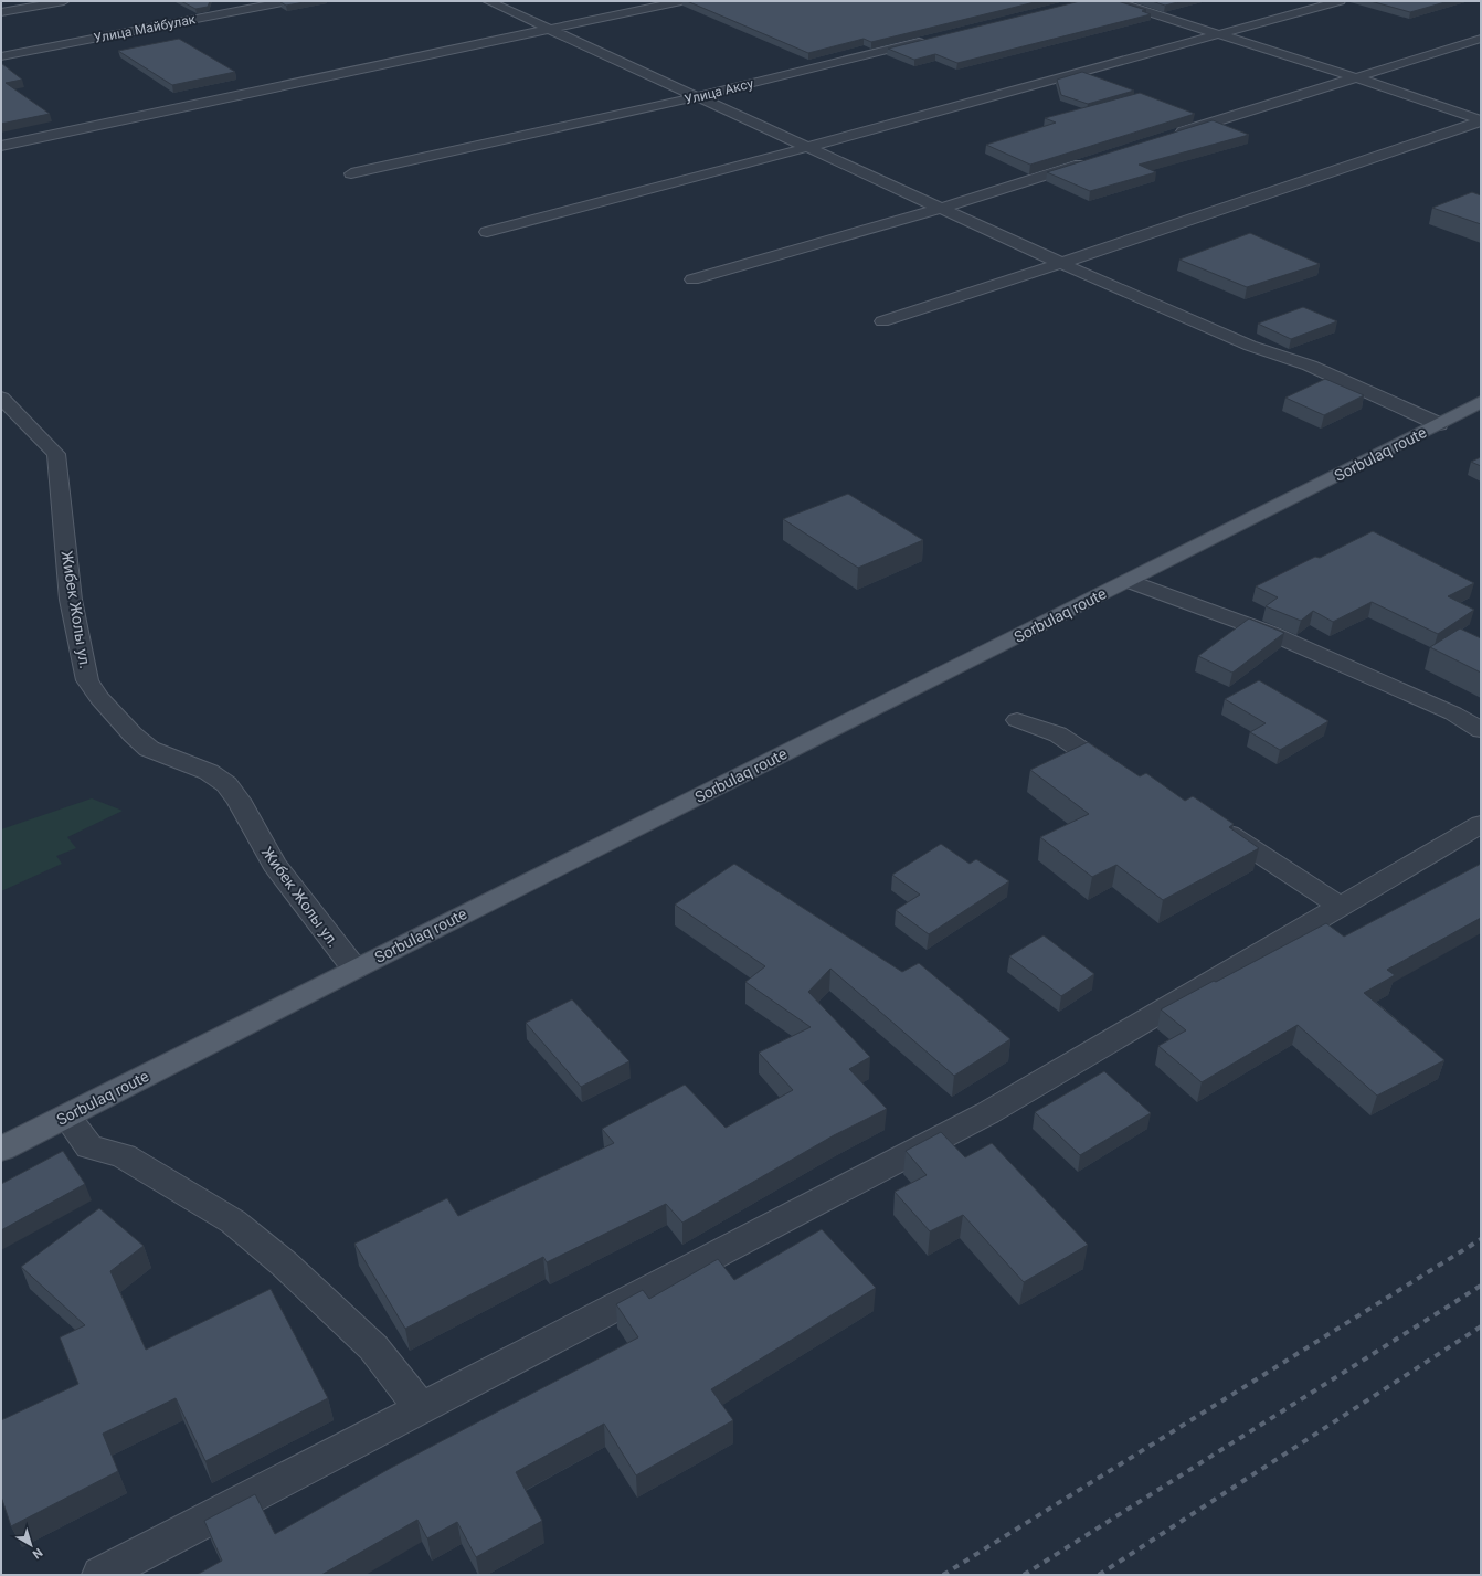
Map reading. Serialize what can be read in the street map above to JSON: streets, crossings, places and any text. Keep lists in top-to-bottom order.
{
  "streets": {
    "main road": ["Sorbulaq route"],
    "street": ["Улица Майбулак", "Улица Аксу", "Жибек Жолы ул."]
  },
  "crossings": [
    ["Sorbulaq route", "Жибек Жолы ул."]
  ],
  "north": "bottom right"
}
